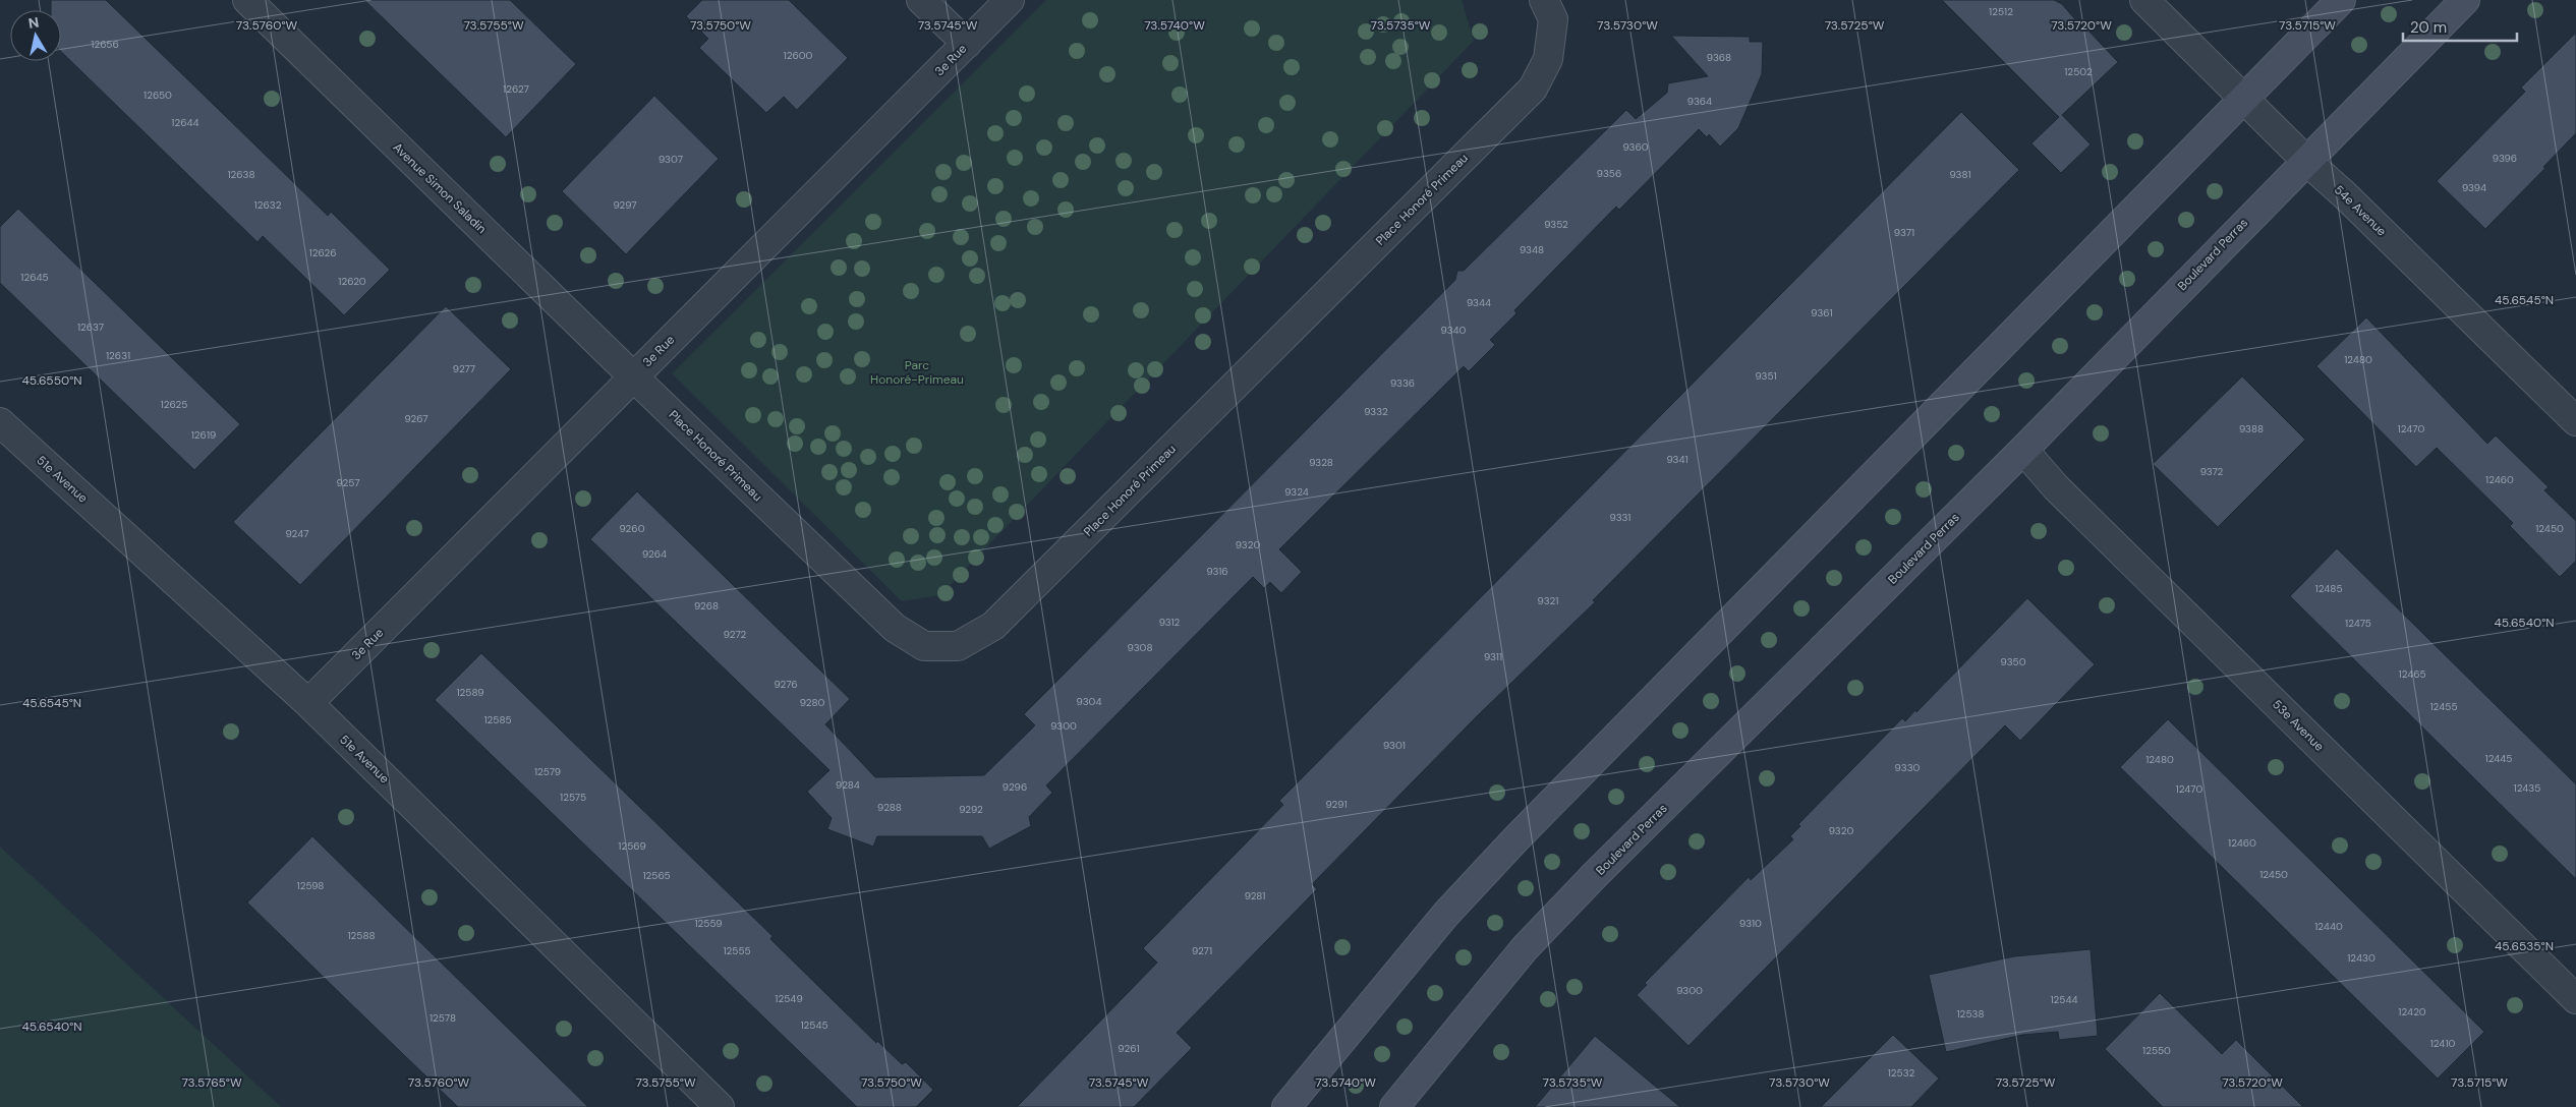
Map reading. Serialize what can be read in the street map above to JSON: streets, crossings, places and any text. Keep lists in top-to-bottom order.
{
  "streets": {
    "main road": ["Boulevard Perras"],
    "street": [
      "3e Rue",
      "Avenue Simon Saladin",
      "Place Honoré Primeau",
      "54e Avenue",
      "51e Avenue",
      "53e Avenue"
    ]
  },
  "crossings": [
    ["3e Rue", "Avenue Simon Saladin"],
    ["3e Rue", "Place Honoré Primeau"],
    ["3e Rue", "51e Avenue"],
    ["Avenue Simon Saladin", "Place Honoré Primeau"],
    ["54e Avenue", "Boulevard Perras"],
    ["Boulevard Perras", "53e Avenue"]
  ],
  "parks": ["Parc Honoré-Primeau"],
  "house_numbers": [
    "12512",
    "12656",
    "12600",
    "9368",
    "12502",
    "12627",
    "12650",
    "9364",
    "12644",
    "9360",
    "9396",
    "9307",
    "9356",
    "12638",
    "9381",
    "9394",
    "12632",
    "9297",
    "9352",
    "9371",
    "9348",
    "12626",
    "12645",
    "12620",
    "9344",
    "9361",
    "12637",
    "9340",
    "12631",
    "12480",
    "9277",
    "9351",
    "9336",
    "12625",
    "9332",
    "9267",
    "9388",
    "12470",
    "12619",
    "9341",
    "9328",
    "9372",
    "12460",
    "9257",
    "9324",
    "9331",
    "9260",
    "12450",
    "9247",
    "9320",
    "9264",
    "9316",
    "12485",
    "9321",
    "9268",
    "9312",
    "12475",
    "9272",
    "9308",
    "9311",
    "9350",
    "12465",
    "9276",
    "12589",
    "9304",
    "9280",
    "12455",
    "12585",
    "9300",
    "9301",
    "12445",
    "12480",
    "9330",
    "12579",
    "9284",
    "9296",
    "12435",
    "12470",
    "12575",
    "9291",
    "9288",
    "9292",
    "9320",
    "12460",
    "12569",
    "12450",
    "12565",
    "12598",
    "9281",
    "12559",
    "9310",
    "12440",
    "12588",
    "12555",
    "9271",
    "12430",
    "9300",
    "12549",
    "12544",
    "12420",
    "12538",
    "12578",
    "12545",
    "12410",
    "9261",
    "12550",
    "12532"
  ],
  "scale_bar": "20 m",
  "north": "top",
  "coordinates": [
    "73.5760°W",
    "73.5755°W",
    "73.5750°W",
    "73.5745°W",
    "73.5735°W",
    "73.5730°W",
    "73.5725°W",
    "73.5720°W",
    "73.5715°W",
    "73.5740°W",
    "45.6545°N",
    "45.6550°N",
    "45.6540°N",
    "45.6535°N",
    "73.5765°W"
  ]
}
